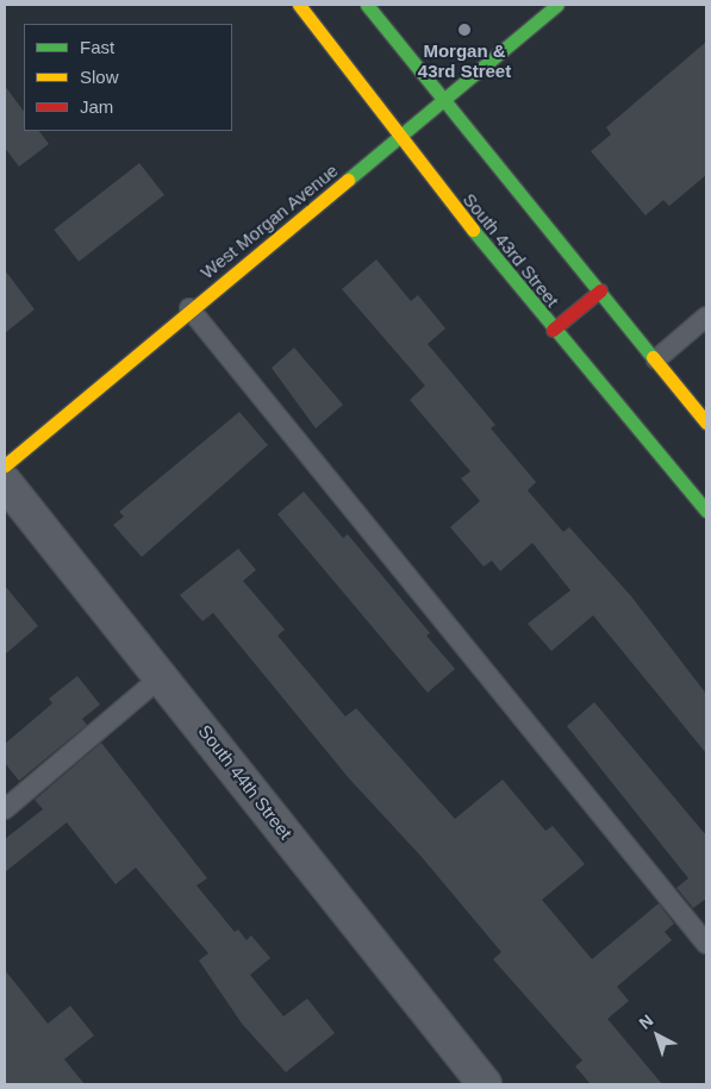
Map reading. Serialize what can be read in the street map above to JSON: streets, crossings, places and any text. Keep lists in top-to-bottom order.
{
  "streets": {
    "main road": ["West Morgan Avenue", "South 43rd Street"],
    "street": ["South 44th Street"]
  },
  "crossings": [
    ["West Morgan Avenue", "South 43rd Street"]
  ],
  "places": ["Morgan & 43rd Street"],
  "legend": ["Fast", "Slow", "Jam"],
  "north": "top left"
}
